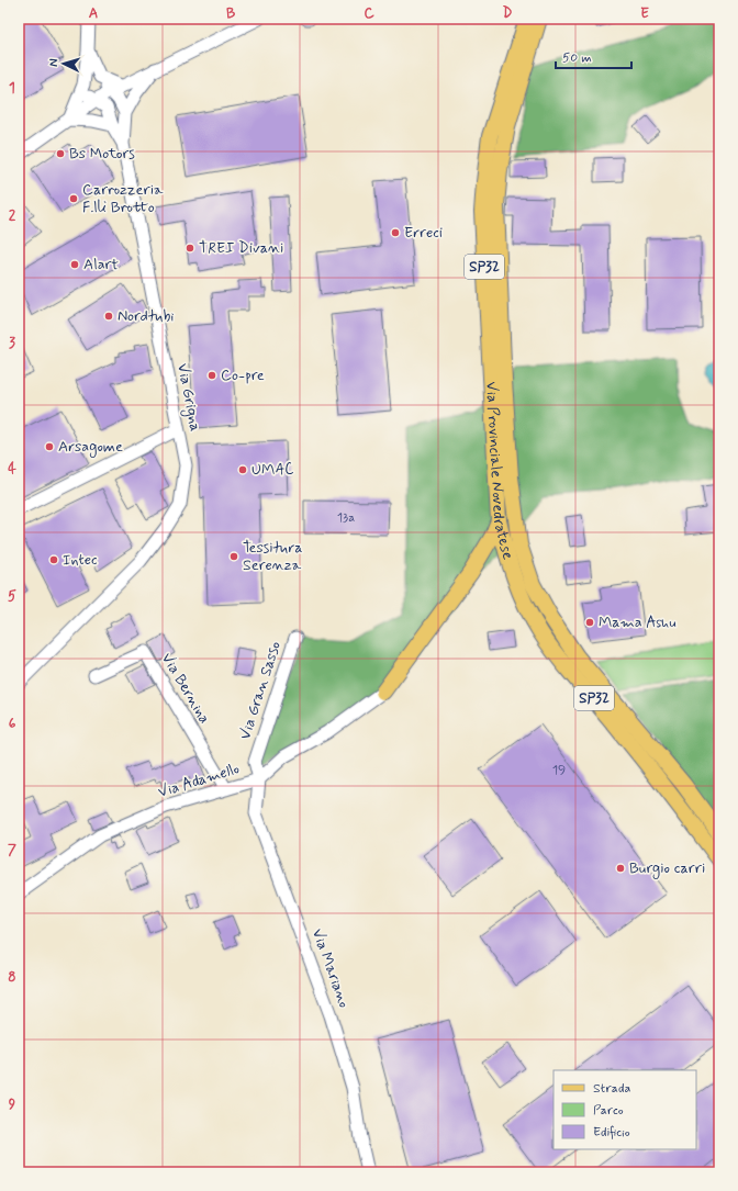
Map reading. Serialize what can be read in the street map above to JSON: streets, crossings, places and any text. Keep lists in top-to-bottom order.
{
  "streets": {
    "main road": ["SP32", "Via Provinciale Novedratese"],
    "street": [
      "Via Grigna",
      "Via Bernina",
      "Via Gran Sasso",
      "Via Adamello",
      "Via Mariano"
    ]
  },
  "crossings": [
    ["Via Bernina", "Via Adamello"],
    ["Via Gran Sasso", "Via Adamello"],
    ["Via Gran Sasso", "Via Mariano"],
    ["Via Adamello", "Via Mariano"]
  ],
  "places": [
    "Bs Motors",
    "Carrozzeria F.lli Brotto",
    "Erreci",
    "TREI Divani",
    "Alart",
    "Nordtubi",
    "Co-pre",
    "Arsagome",
    "UMAC",
    "Tessitura Serenza",
    "Intec",
    "Mama Ashu",
    "Burgio carri"
  ],
  "house_numbers": ["13a", "19"],
  "legend": ["Strada", "Parco", "Edificio"],
  "scale_bar": "50 m",
  "north": "left",
  "grid": {
    "columns": [
      "A",
      "B",
      "C",
      "D",
      "E"
    ],
    "rows": [
      "1",
      "2",
      "3",
      "4",
      "5",
      "6",
      "7",
      "8",
      "9"
    ]
  }
}
